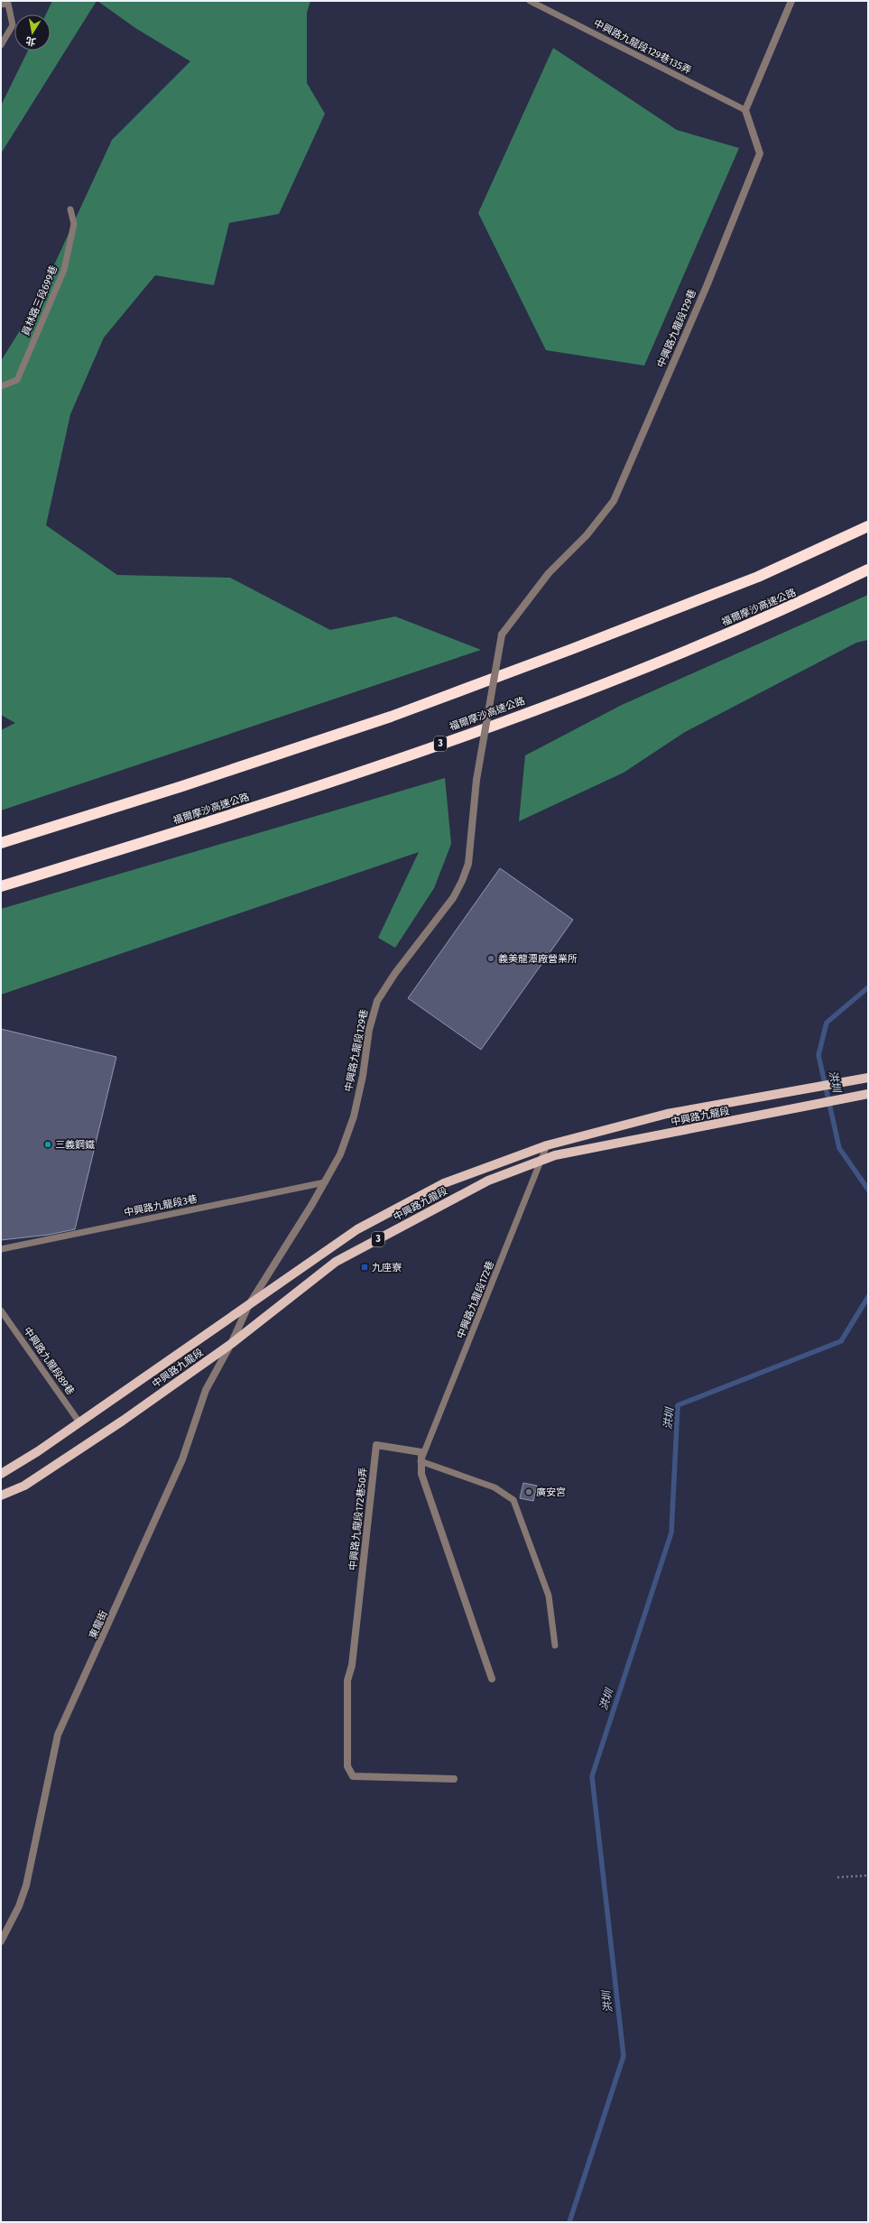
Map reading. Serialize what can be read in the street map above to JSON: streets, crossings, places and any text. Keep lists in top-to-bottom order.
{
  "streets": {
    "highway": ["福爾摩沙高速公路", "3"],
    "main road": ["中興路九龍段"],
    "street": ["中興路九龍段129巷", "中興路九龍段172巷50弄", "東龍街"],
    "lane": [
      "中興路九龍段129巷135弄",
      "員林路三段699巷",
      "中興路九龍段3巷",
      "中興路九龍段172巷",
      "中興路九龍段89巷"
    ]
  },
  "crossings": [
    ["中興路九龍段129巷135弄", "中興路九龍段129巷"],
    ["中興路九龍段129巷", "中興路九龍段"],
    ["中興路九龍段129巷", "中興路九龍段3巷"],
    ["中興路九龍段129巷", "東龍街"],
    ["中興路九龍段", "中興路九龍段172巷"],
    ["中興路九龍段", "中興路九龍段89巷"],
    ["中興路九龍段", "東龍街"],
    ["中興路九龍段172巷", "中興路九龍段172巷50弄"]
  ],
  "water": ["洪圳"],
  "places": {
    "other": ["義美龍潭廠營業所", "三義鋼鐵", "廣安宮"],
    "transit": ["九座寮"]
  },
  "north": "bottom"
}
